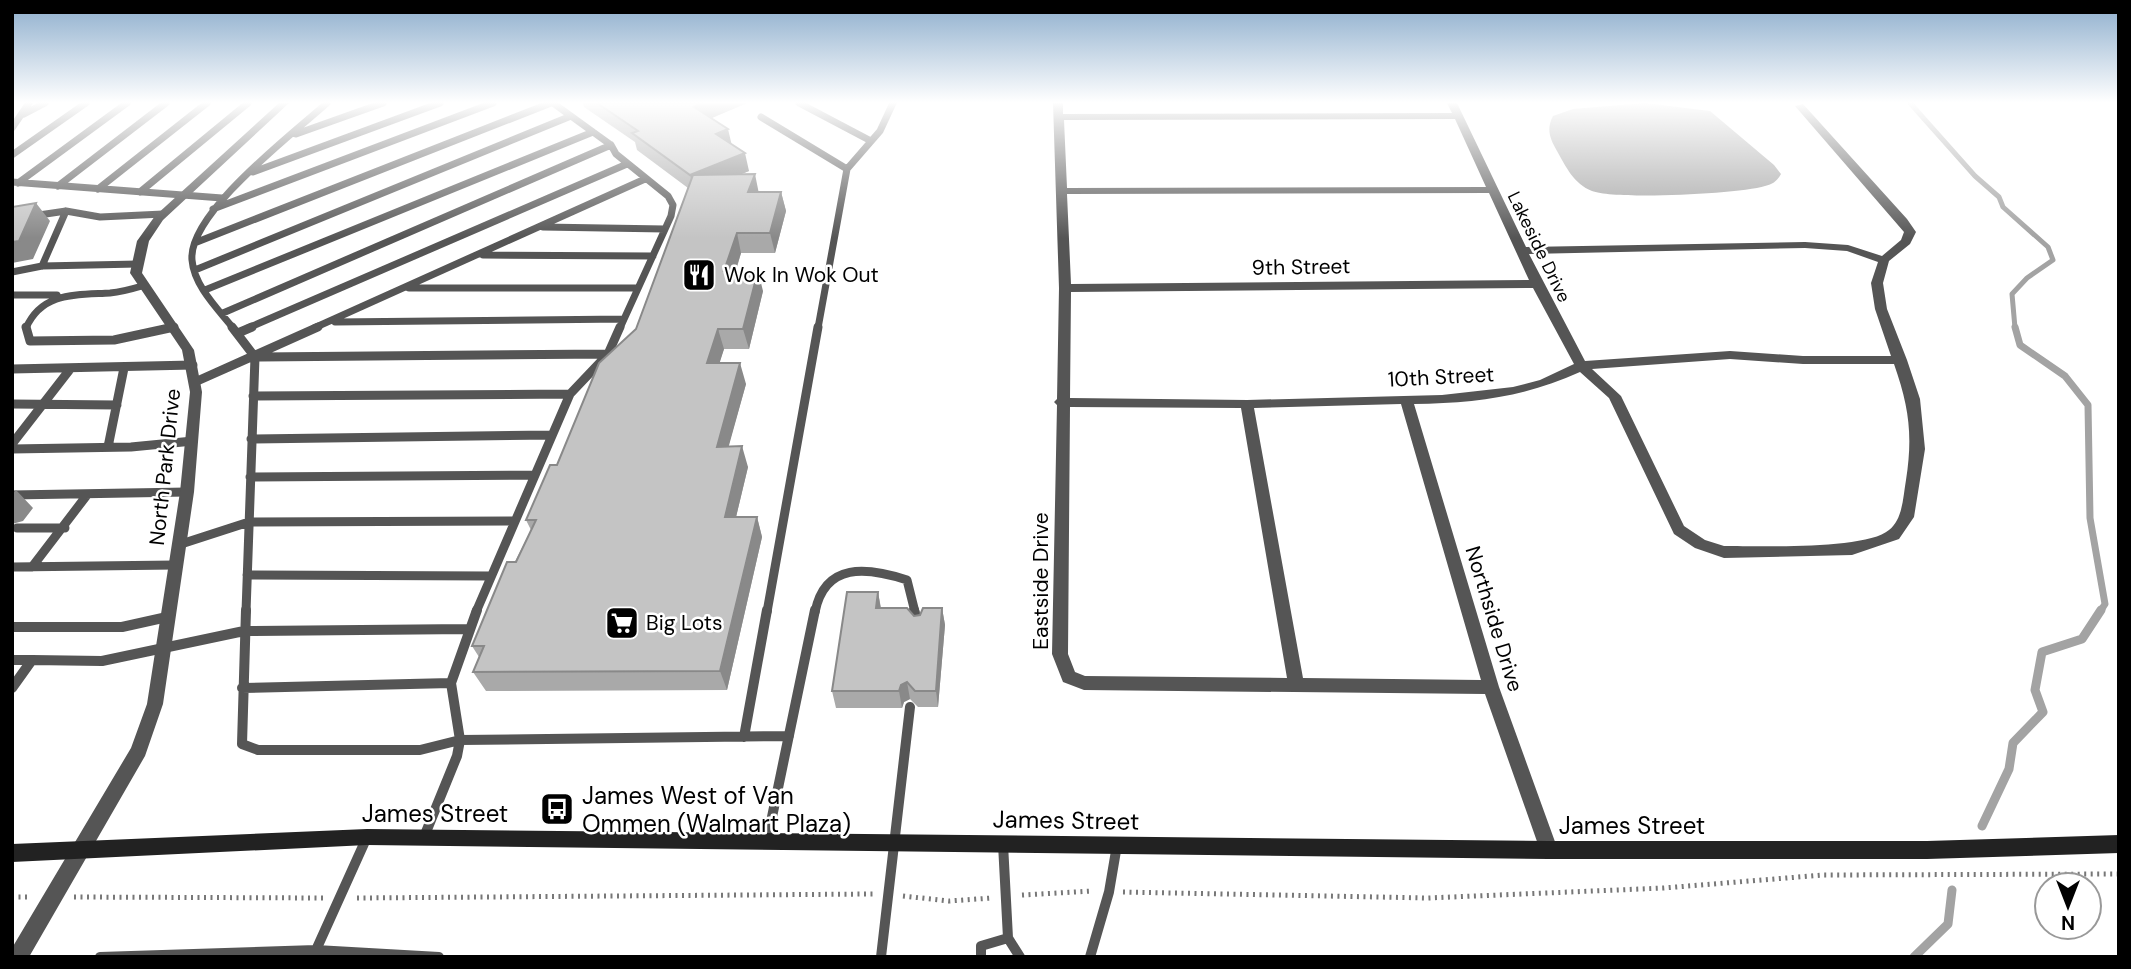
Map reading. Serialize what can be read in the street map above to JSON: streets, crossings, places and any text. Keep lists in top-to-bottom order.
{
  "streets": {
    "street": [
      "Lakeside Drive",
      "9th Street",
      "10th Street",
      "North Park Drive",
      "Eastside Drive",
      "Northside Drive",
      "James Street"
    ]
  },
  "crossings": [
    ["Lakeside Drive", "9th Street"],
    ["Lakeside Drive", "10th Street"],
    ["9th Street", "Eastside Drive"],
    ["10th Street", "Eastside Drive"],
    ["10th Street", "Northside Drive"],
    ["North Park Drive", "James Street"],
    ["Eastside Drive", "Northside Drive"],
    ["Northside Drive", "James Street"]
  ],
  "places": {
    "restaurant": ["Wok In Wok Out"],
    "supermarket": ["Big Lots"],
    "bus stop": ["James West of Van Ommen (Walmart Plaza)"]
  },
  "north": "bottom"
}
